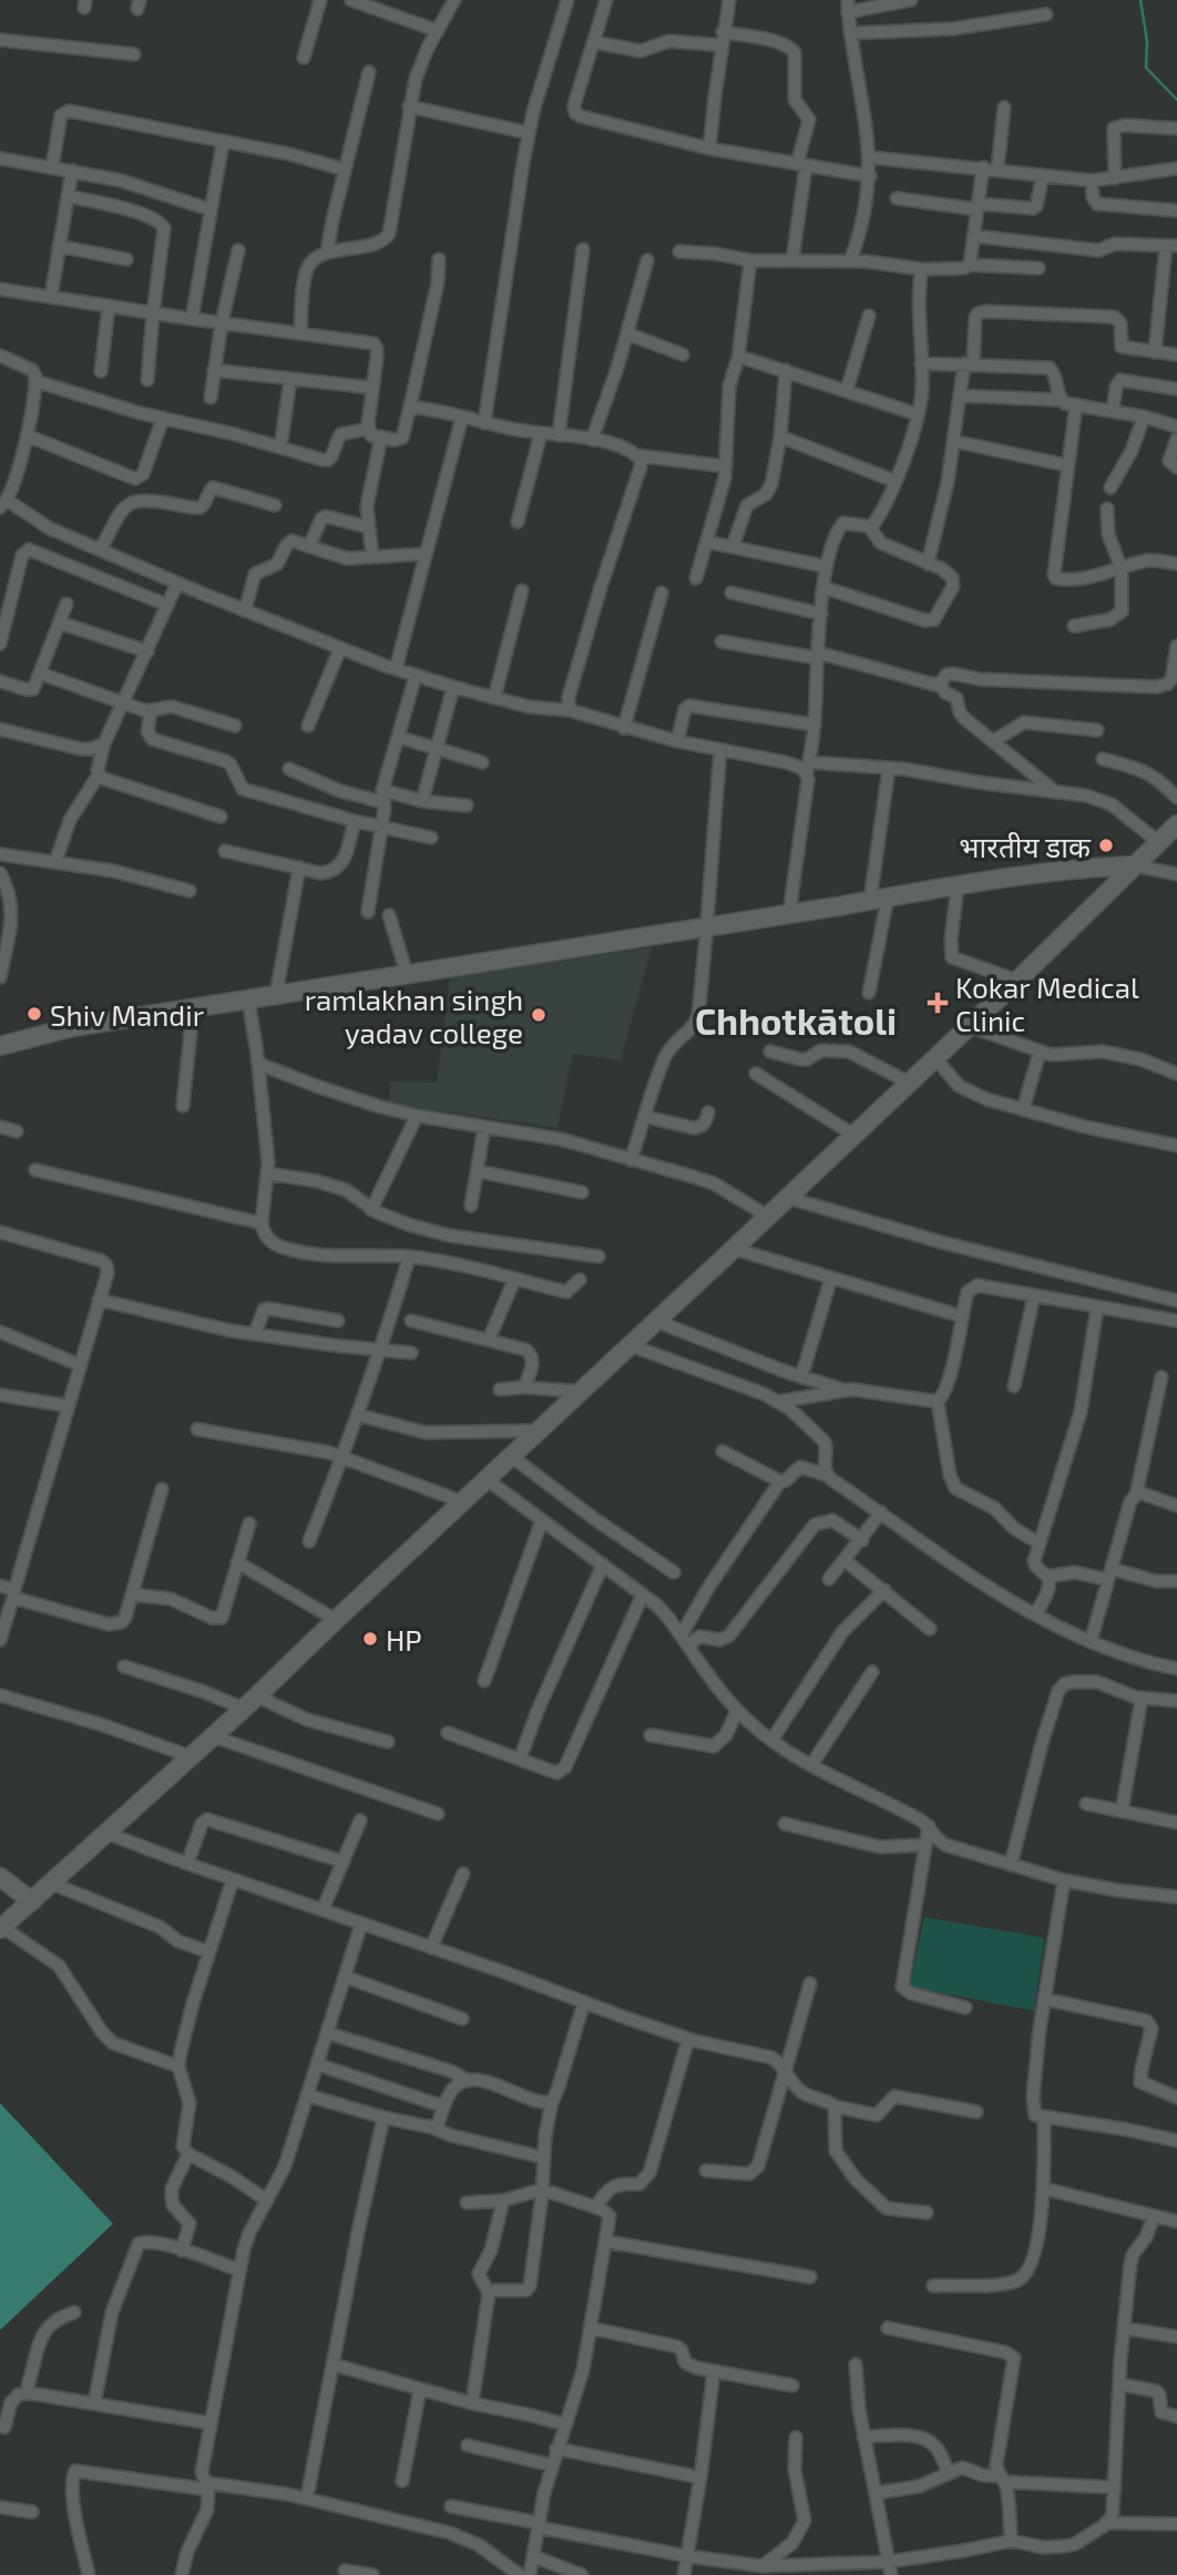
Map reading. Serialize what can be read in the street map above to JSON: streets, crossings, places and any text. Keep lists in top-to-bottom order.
{
  "districts": ["Chhotkātoli"],
  "places": {
    "other": [
      "भारतीय डाक",
      "Shiv Mandir",
      "ramlakhan singh yadav college",
      "HP"
    ],
    "health": ["Kokar Medical Clinic"]
  }
}
